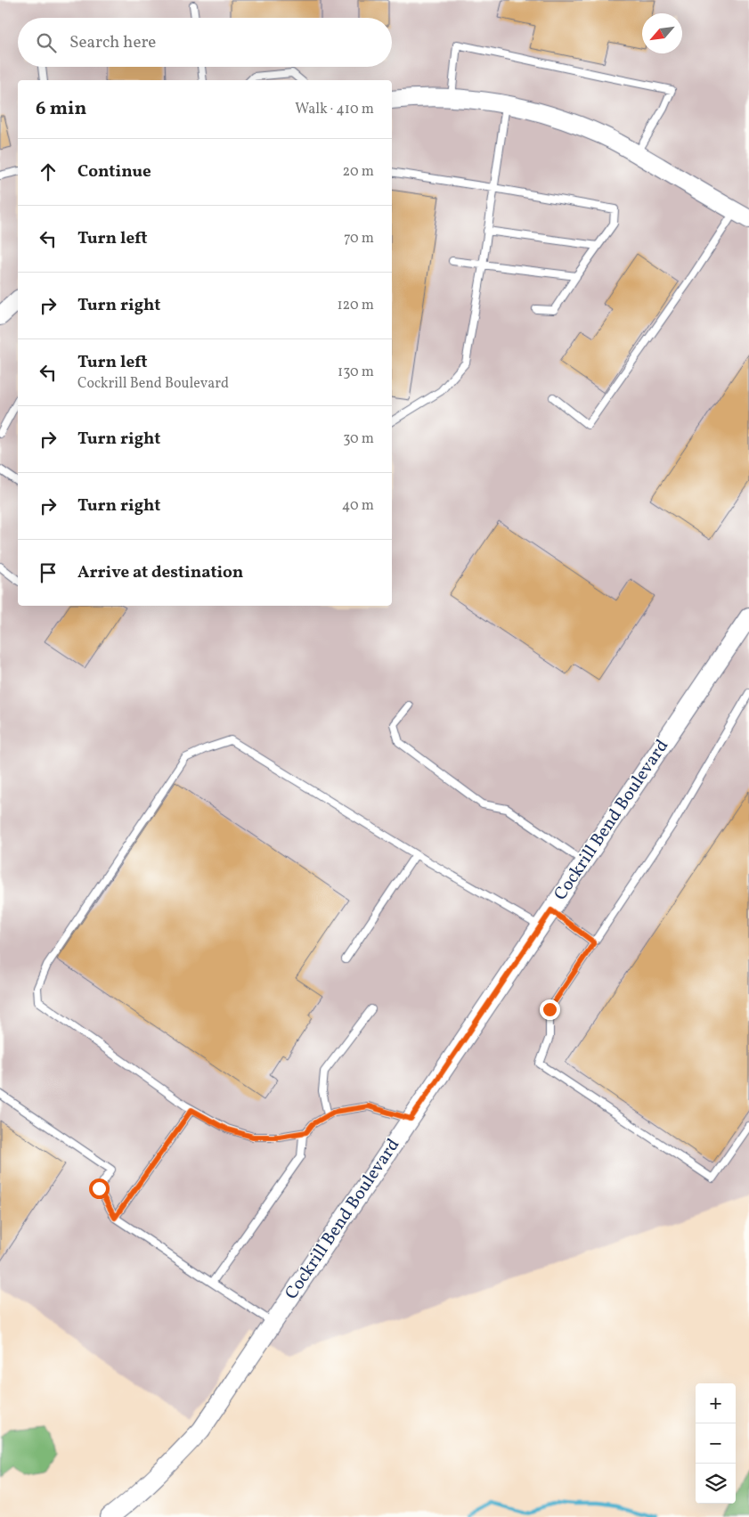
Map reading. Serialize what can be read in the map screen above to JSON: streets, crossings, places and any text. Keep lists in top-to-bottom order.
{
  "streets": {
    "street": ["Cockrill Bend Boulevard"]
  },
  "north": "bottom left",
  "page": {
    "search": "Search here",
    "heading": ["6 min", "Walk · 410 m"],
    "list": [
      ["Continue", "20 m"],
      ["Turn left", "70 m"],
      ["Turn right", "120 m"],
      ["Turn left", "Cockrill Bend Boulevard", "130 m"],
      ["Turn right", "30 m"],
      ["Turn right", "40 m"],
      "Arrive at destination"
    ],
    "map_buttons": ["+", "−"]
  }
}
